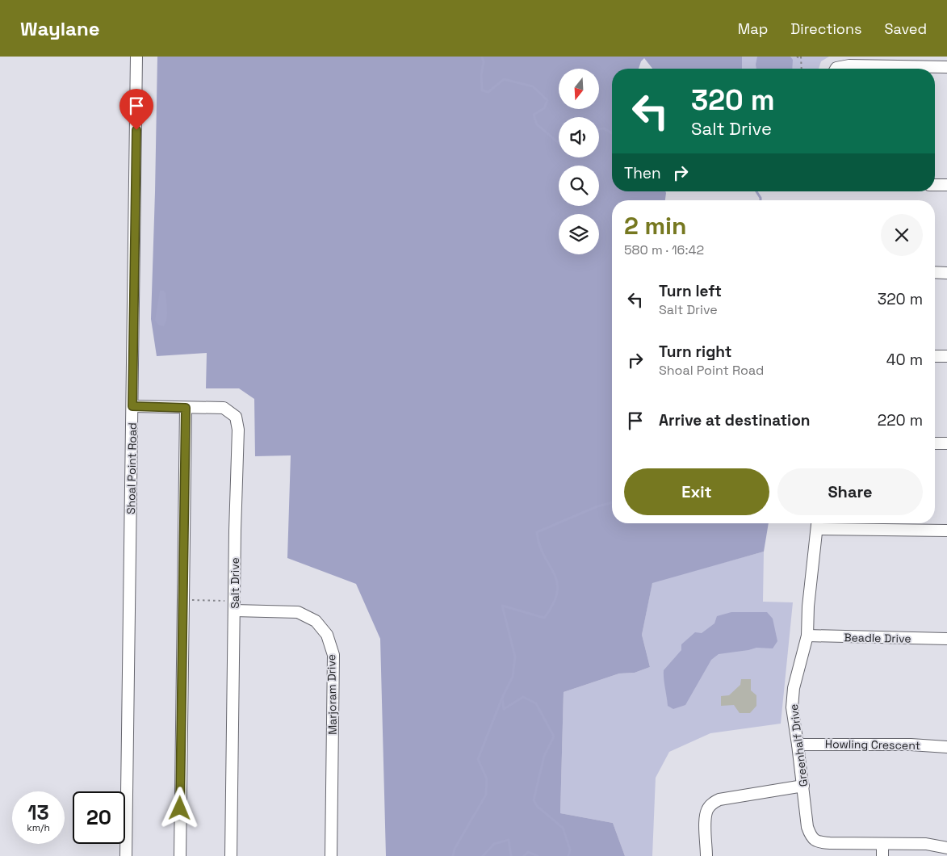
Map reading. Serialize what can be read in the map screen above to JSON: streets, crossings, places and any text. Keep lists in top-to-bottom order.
{
  "streets": {
    "street": [
      "Shoal Point Road",
      "Salt Drive",
      "Beadle Drive",
      "Marjoram Drive",
      "Howling Crescent",
      "Greenhalf Drive"
    ]
  },
  "crossings": [
    ["Shoal Point Road", "Salt Drive"],
    ["Salt Drive", "Marjoram Drive"],
    ["Beadle Drive", "Greenhalf Drive"],
    ["Howling Crescent", "Greenhalf Drive"]
  ],
  "north": "bottom",
  "page": {
    "header": "Waylane",
    "nav": ["Map", "Directions", "Saved"],
    "turn": ["320 m", "Salt Drive"],
    "then": "Then",
    "heading": ["2 min", "580 m · 16:42"],
    "list": [
      {
        "name": "Turn left",
        "note": "Salt Drive",
        "value": "320 m"
      },
      {
        "name": "Turn right",
        "note": "Shoal Point Road",
        "value": "40 m"
      },
      {
        "name": "Arrive at destination",
        "value": "220 m"
      }
    ],
    "buttons": ["Exit", "Share"],
    "speed": "13 km/h",
    "limit": "20"
  }
}
